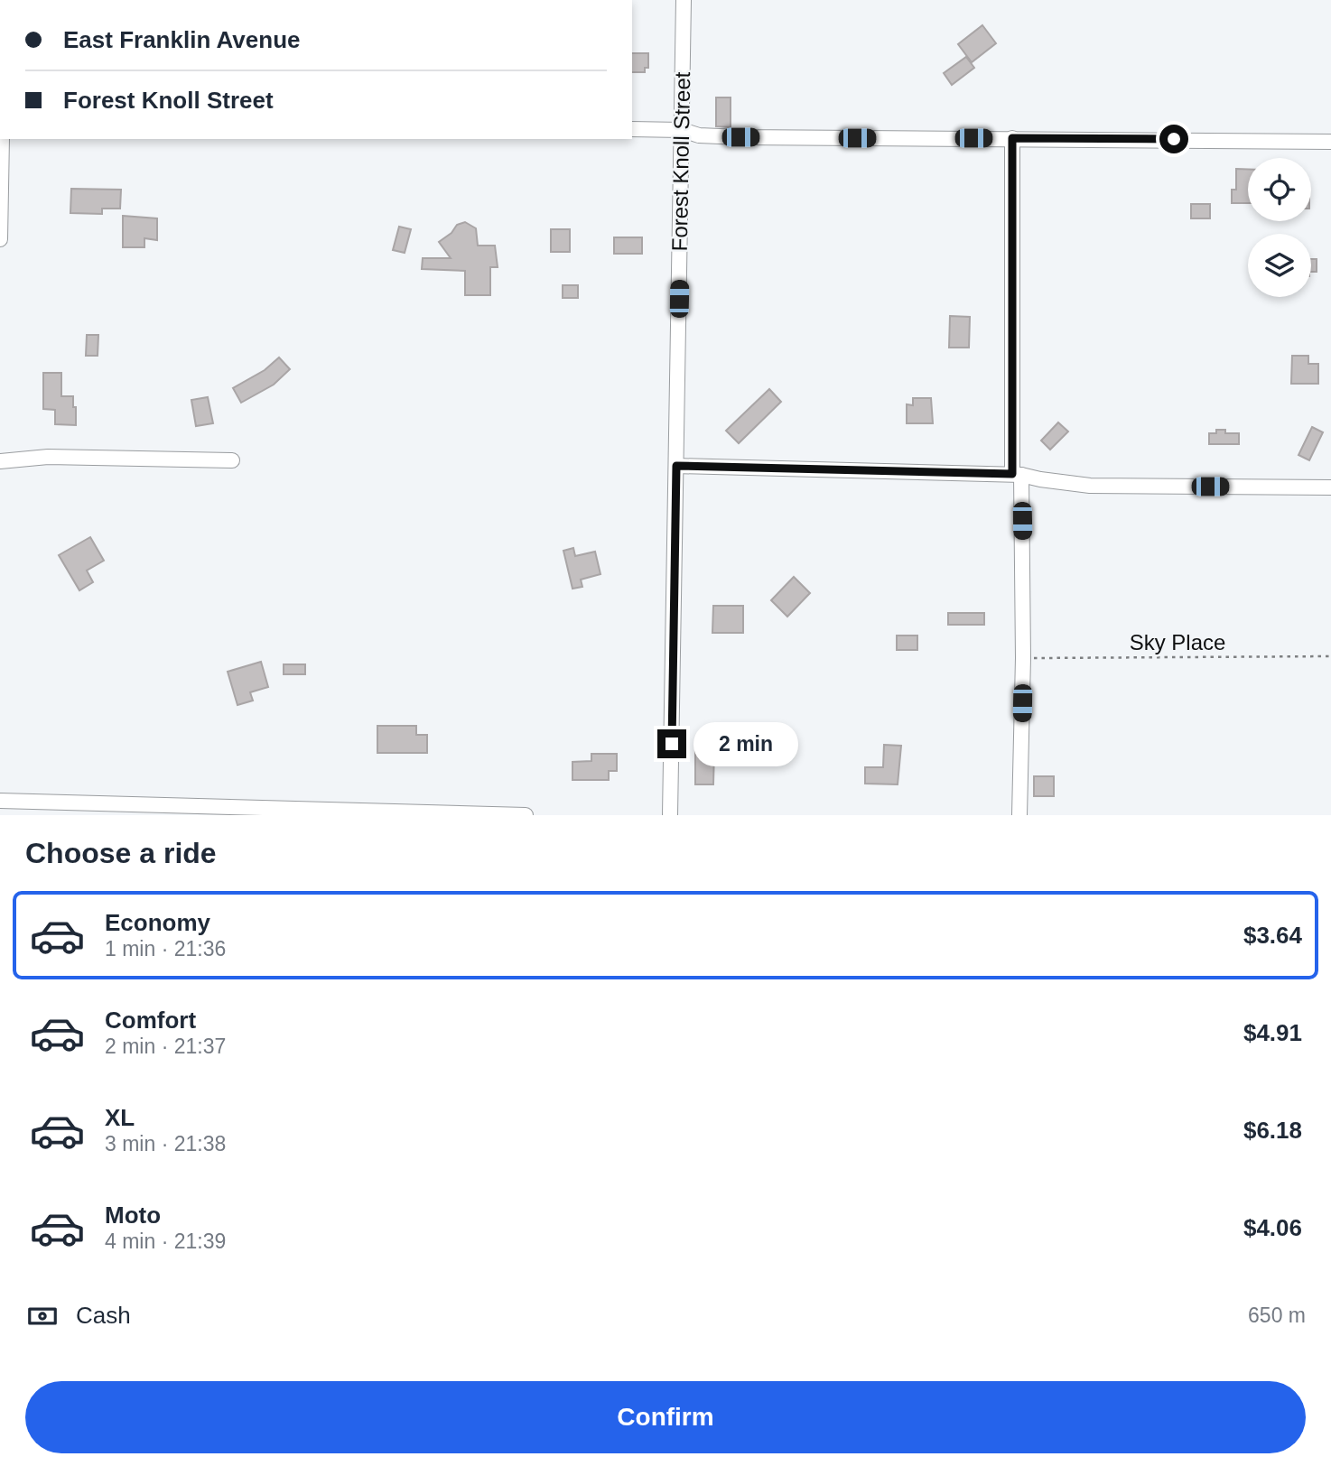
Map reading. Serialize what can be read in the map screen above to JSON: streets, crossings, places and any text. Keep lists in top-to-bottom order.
{
  "streets": {
    "street": ["Forest Knoll Street"],
    "path": ["Sky Place"]
  },
  "page": {
    "banner": ["East Franklin Avenue", "Forest Knoll Street"],
    "bubble": "2 min",
    "heading": "Choose a ride",
    "list": [
      {
        "name": "Economy",
        "note": "1 min · 21:36",
        "value": "$3.64"
      },
      {
        "name": "Comfort",
        "note": "2 min · 21:37",
        "value": "$4.91"
      },
      {
        "name": "XL",
        "note": "3 min · 21:38",
        "value": "$6.18"
      },
      {
        "name": "Moto",
        "note": "4 min · 21:39",
        "value": "$4.06"
      }
    ],
    "pay": ["Cash", "650 m"],
    "buttons": "Confirm"
  }
}
